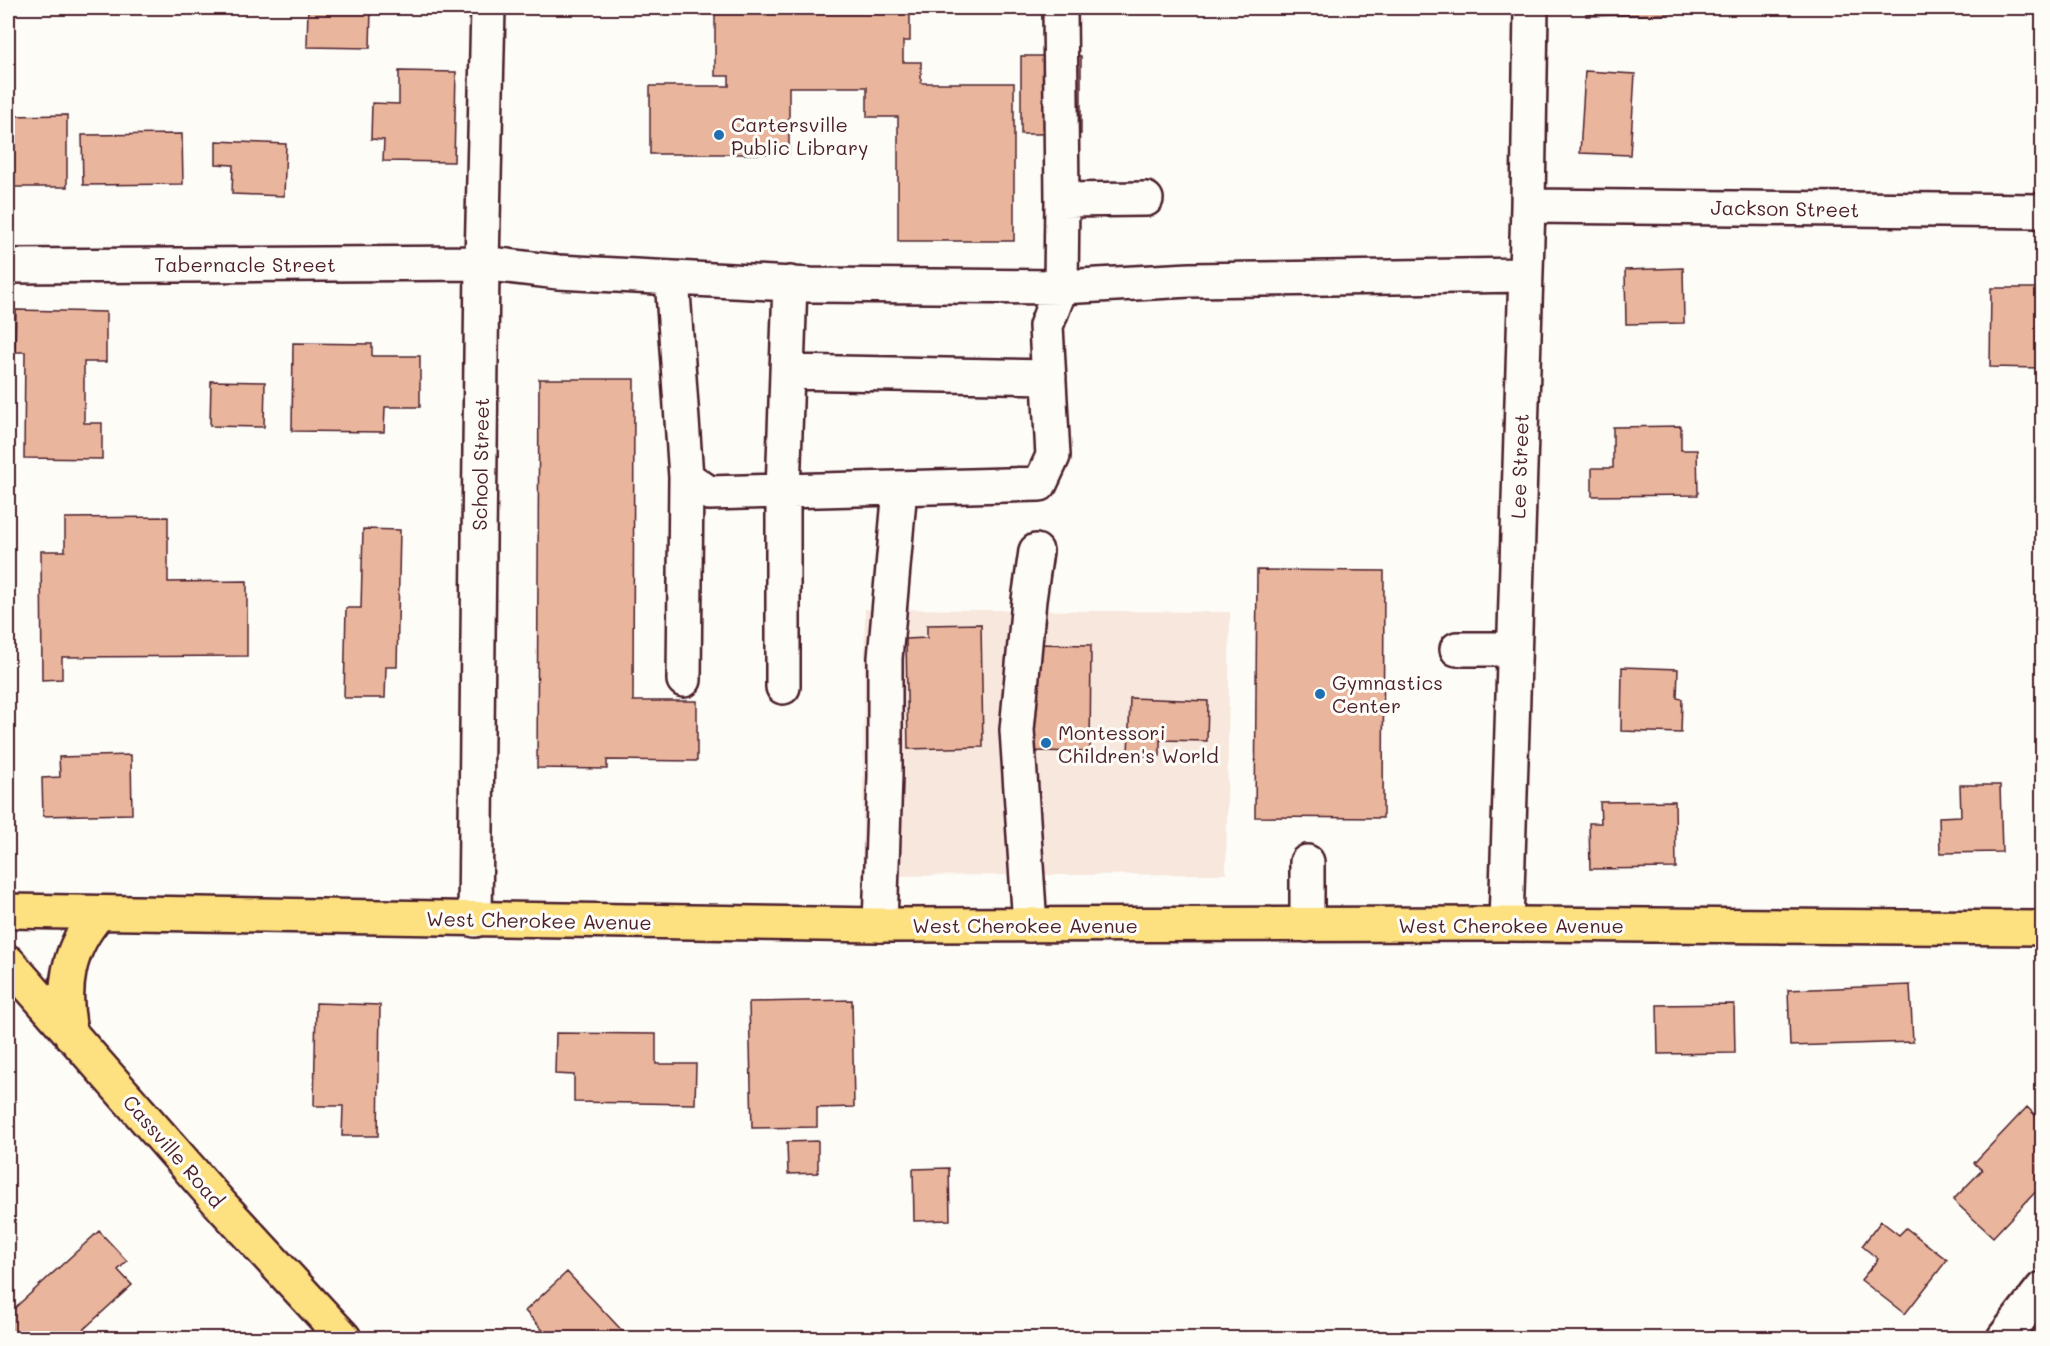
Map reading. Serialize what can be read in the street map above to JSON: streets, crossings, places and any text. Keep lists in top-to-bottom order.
{
  "streets": {
    "main road": ["West Cherokee Avenue", "Cassville Road"],
    "street": [
      "Jackson Street",
      "Tabernacle Street",
      "School Street",
      "Lee Street"
    ]
  },
  "crossings": [
    ["Jackson Street", "Lee Street"],
    ["Tabernacle Street", "School Street"],
    ["Tabernacle Street", "Lee Street"],
    ["School Street", "West Cherokee Avenue"],
    ["Lee Street", "West Cherokee Avenue"]
  ],
  "places": ["Cartersville Public Library", "Gymnastics Center", "Montessori Children's World"]
}
